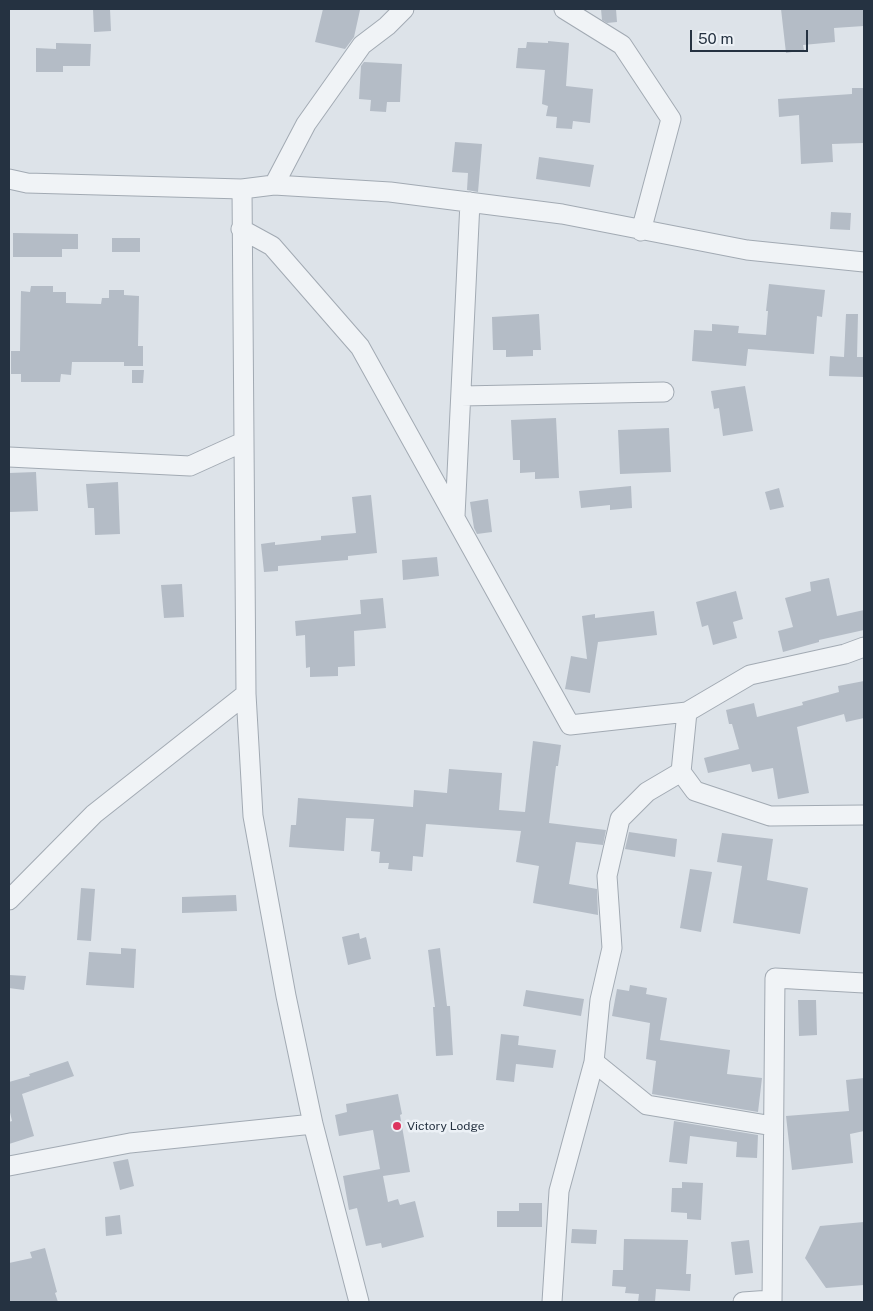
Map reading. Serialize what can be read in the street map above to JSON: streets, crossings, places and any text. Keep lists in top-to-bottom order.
{
  "places": ["Victory Lodge"],
  "scale_bar": "50 m"
}
